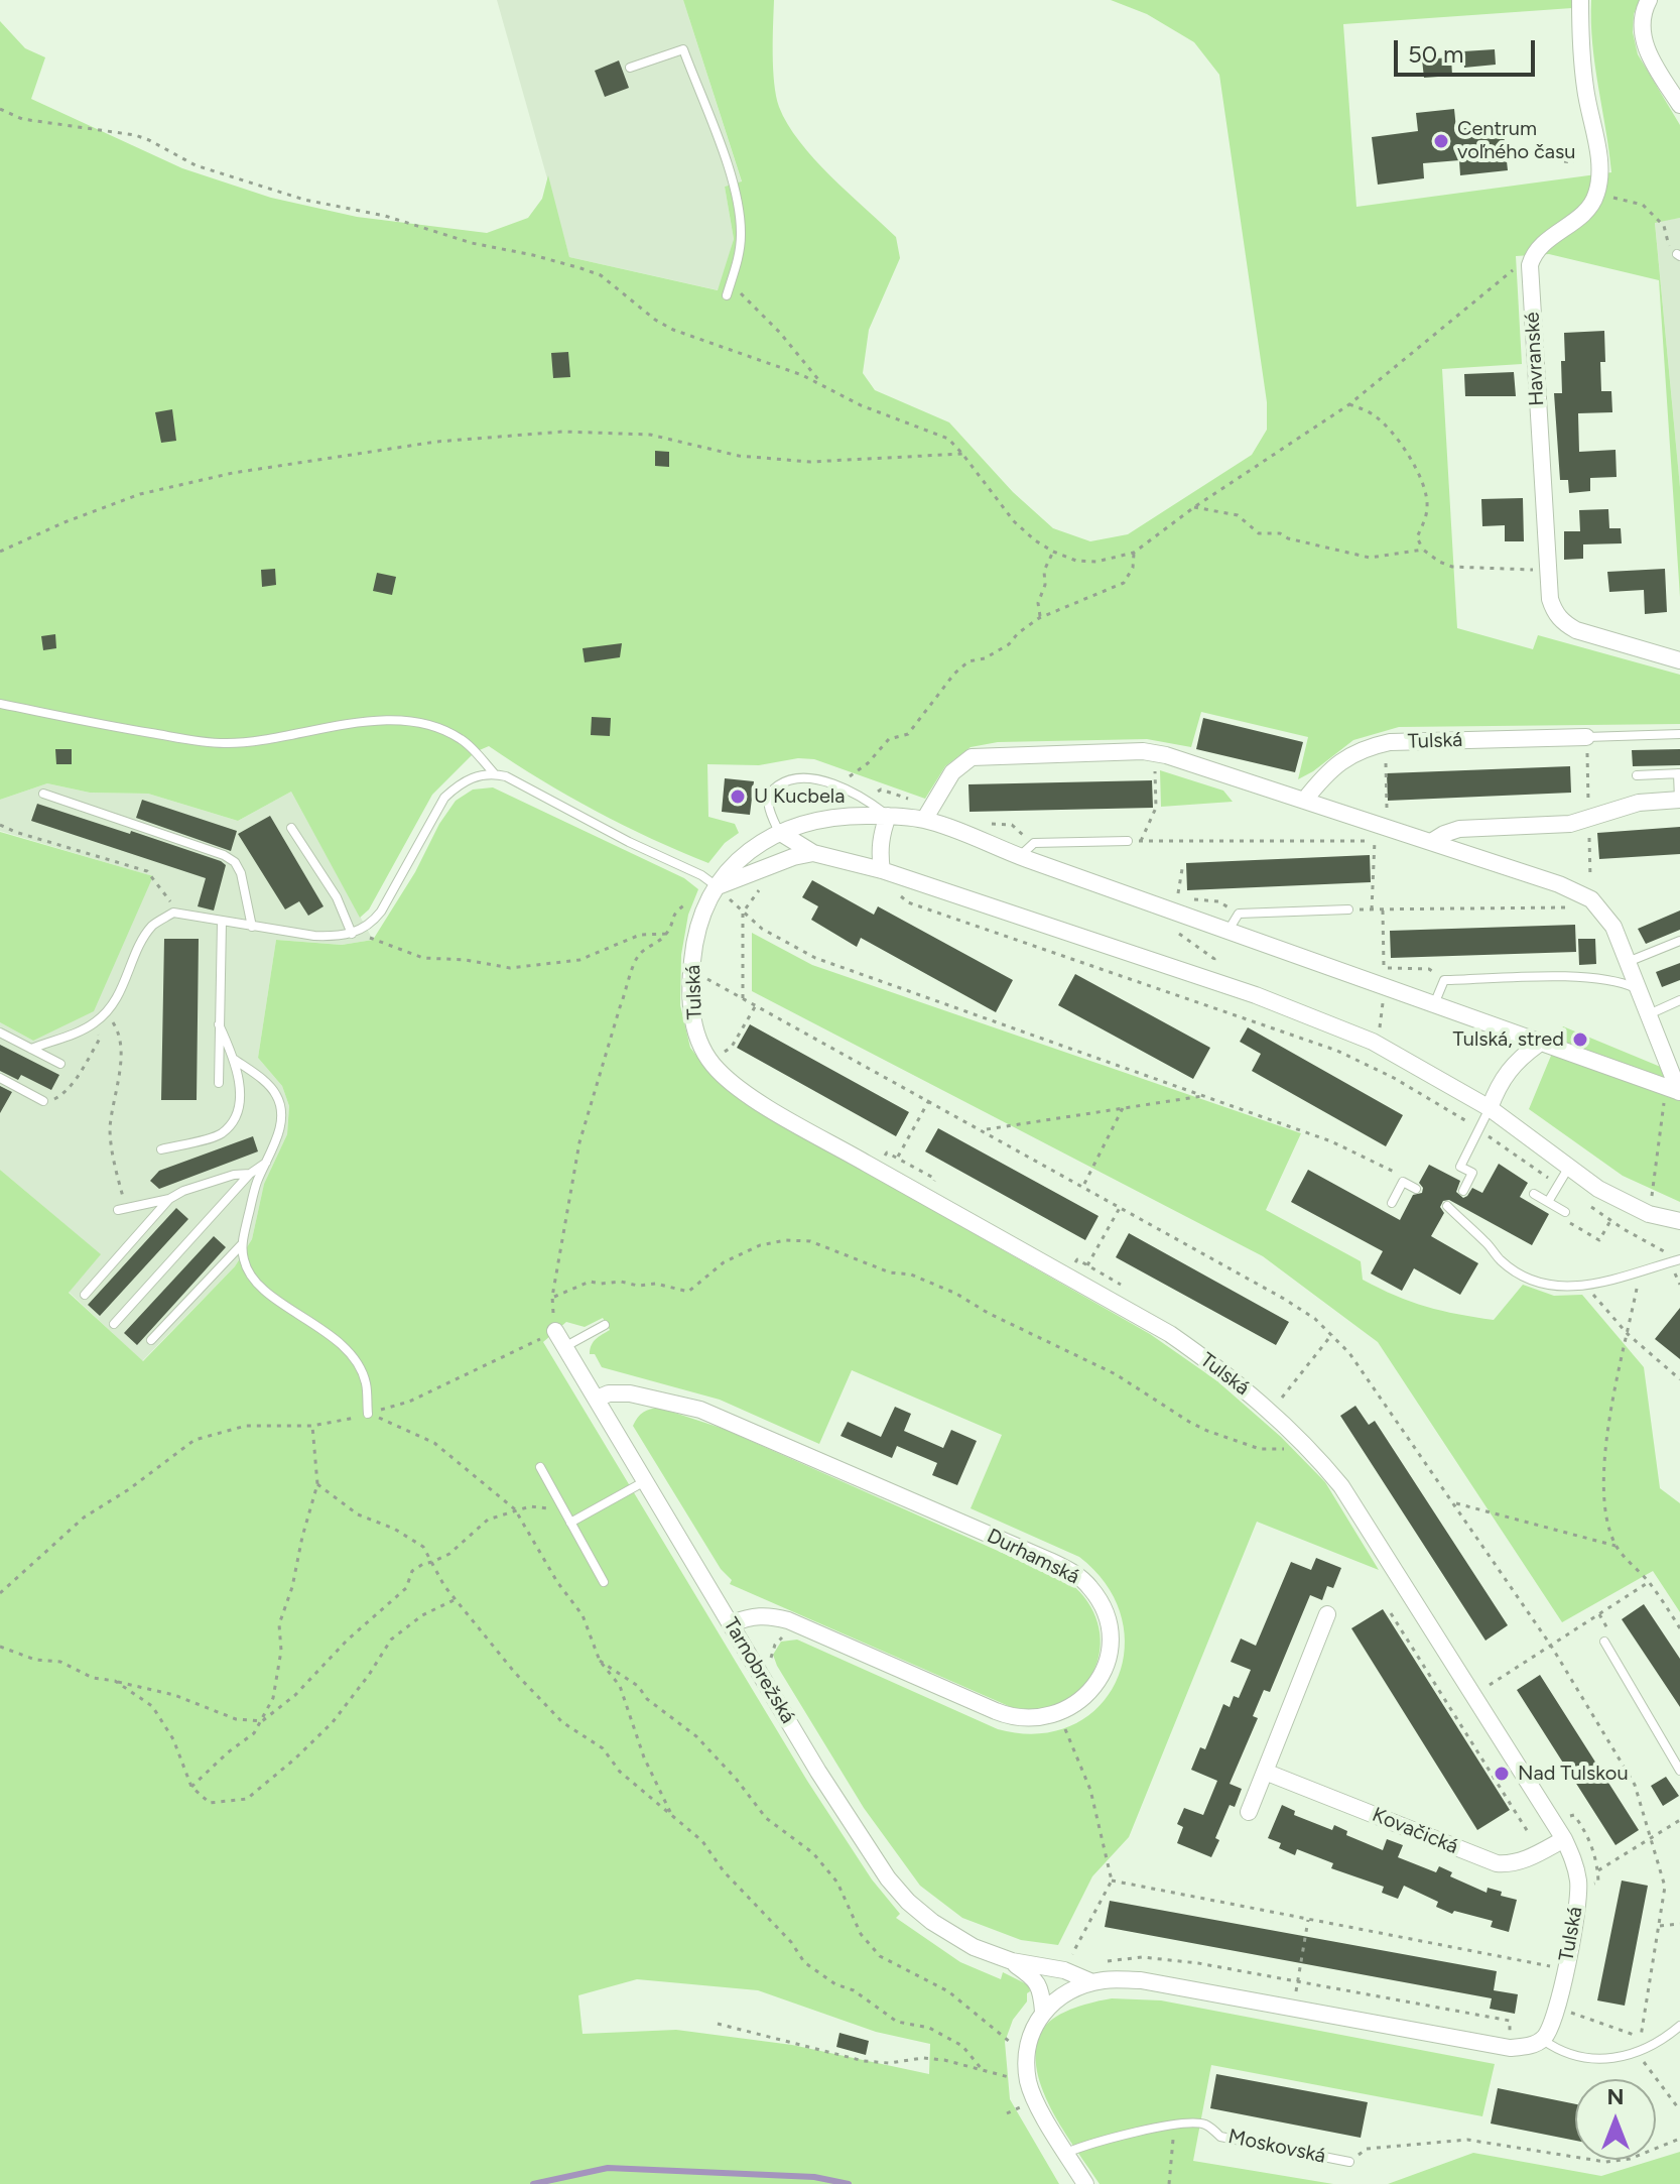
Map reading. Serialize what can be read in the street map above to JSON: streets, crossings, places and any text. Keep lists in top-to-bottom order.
{
  "streets": {
    "street": [
      "Havranské",
      "Tulská",
      "Durhamská",
      "Tarnobrežská",
      "Kovačická"
    ],
    "lane": ["Moskovská"]
  },
  "crossings": [
    ["Tulská", "Kovačická"],
    ["Durhamská", "Tarnobrežská"]
  ],
  "places": [
    "Centrum voľného času",
    "U Kucbela",
    "Tulská, stred",
    "Nad Tulskou"
  ],
  "scale_bar": "50 m",
  "north": "top"
}
